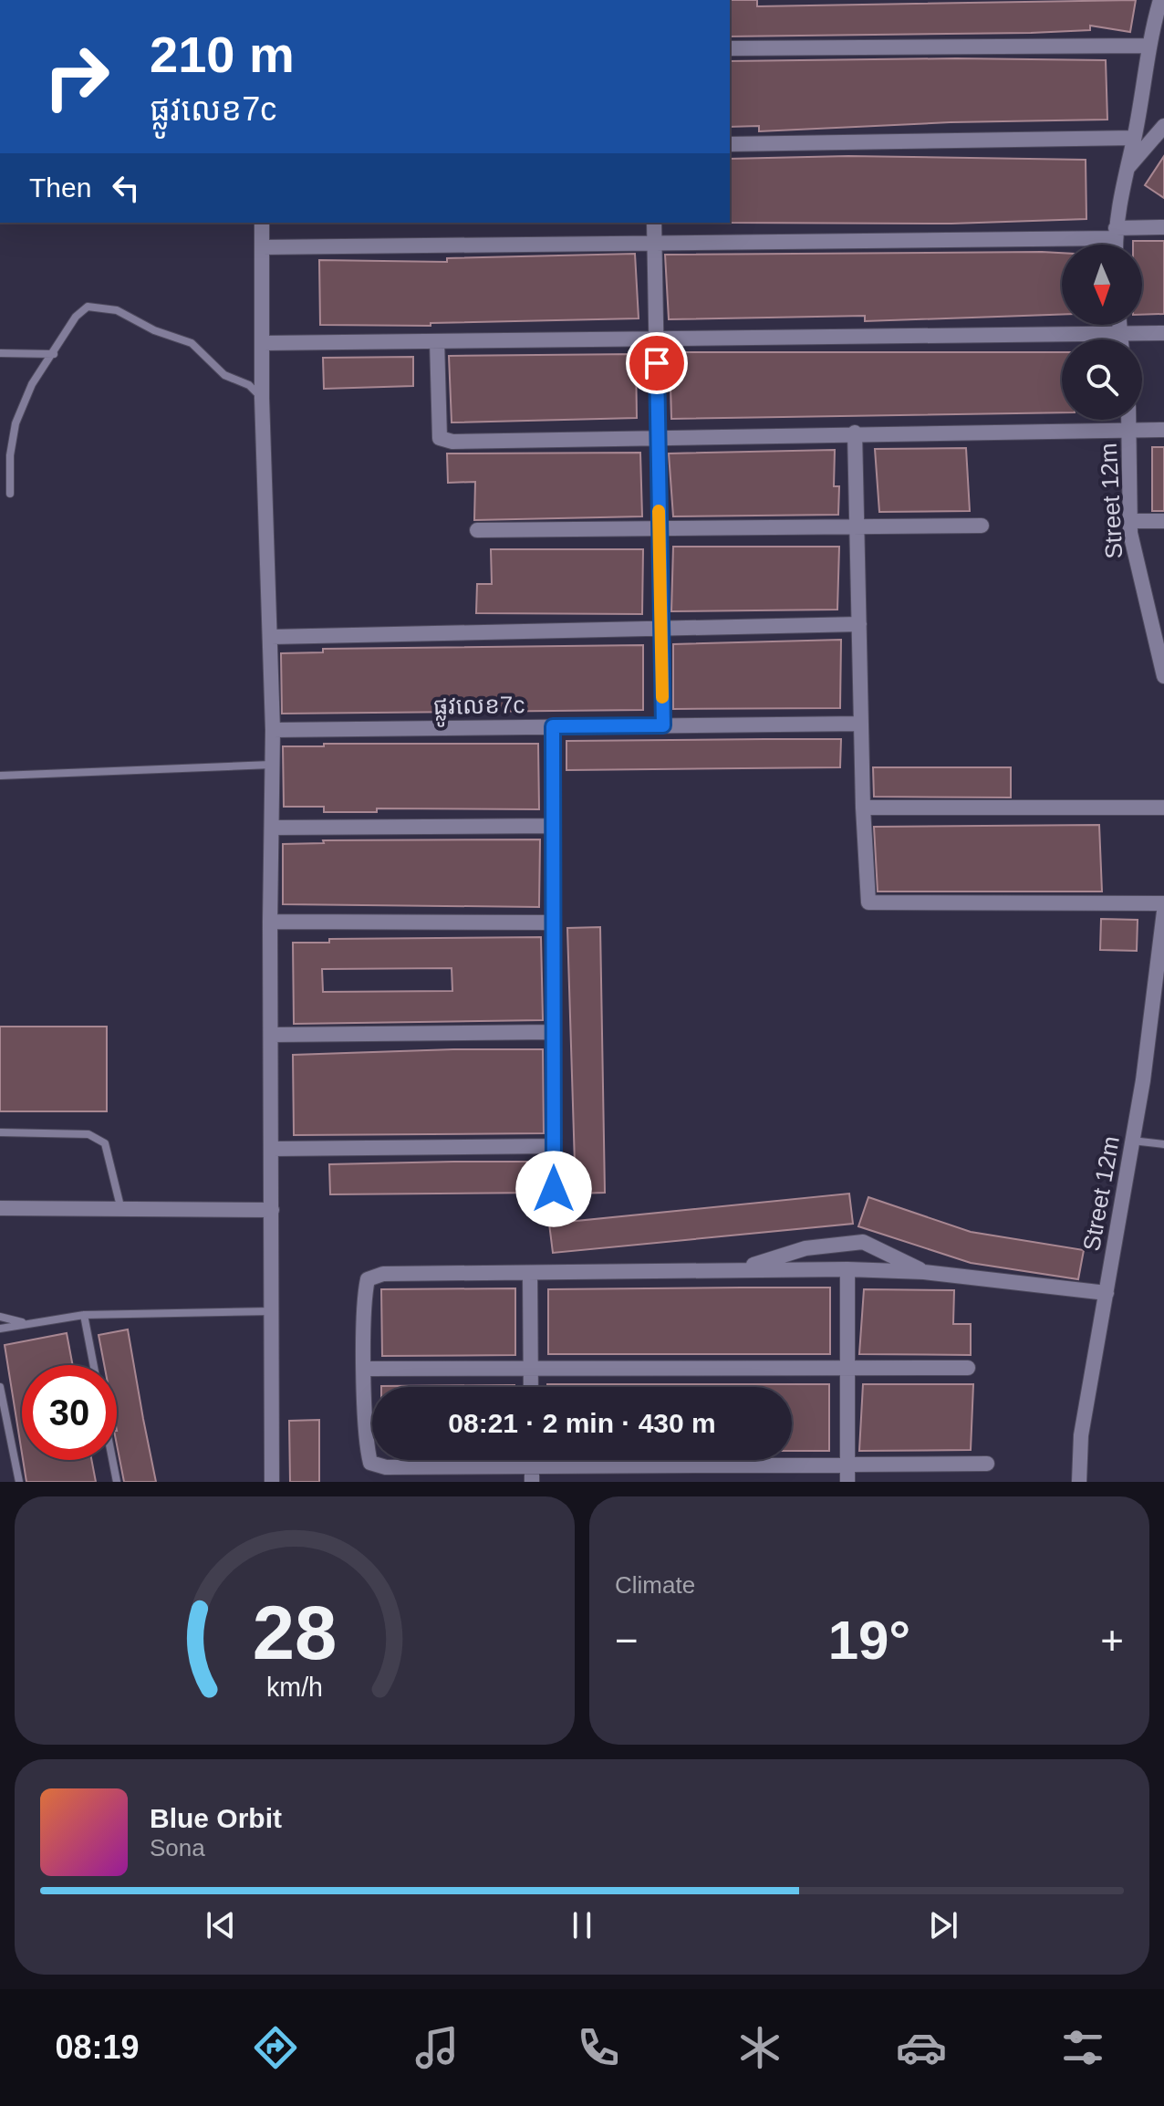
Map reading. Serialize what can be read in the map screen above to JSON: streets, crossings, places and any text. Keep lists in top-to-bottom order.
{
  "streets": {
    "street": ["Street 12m", "ផ្លូវលេខ7c"]
  },
  "north": "bottom",
  "page": {
    "turn": ["210 m", "ផ្លូវលេខ7c"],
    "then": "Then",
    "limit": "30",
    "trip": "08:21 · 2 min · 430 m",
    "tile": "Climate",
    "heat": ["−", "19°", "+"],
    "song": ["Blue Orbit", "Sona"],
    "tabs": "08:19",
    "gauge": ["28", "km/h"]
  }
}
